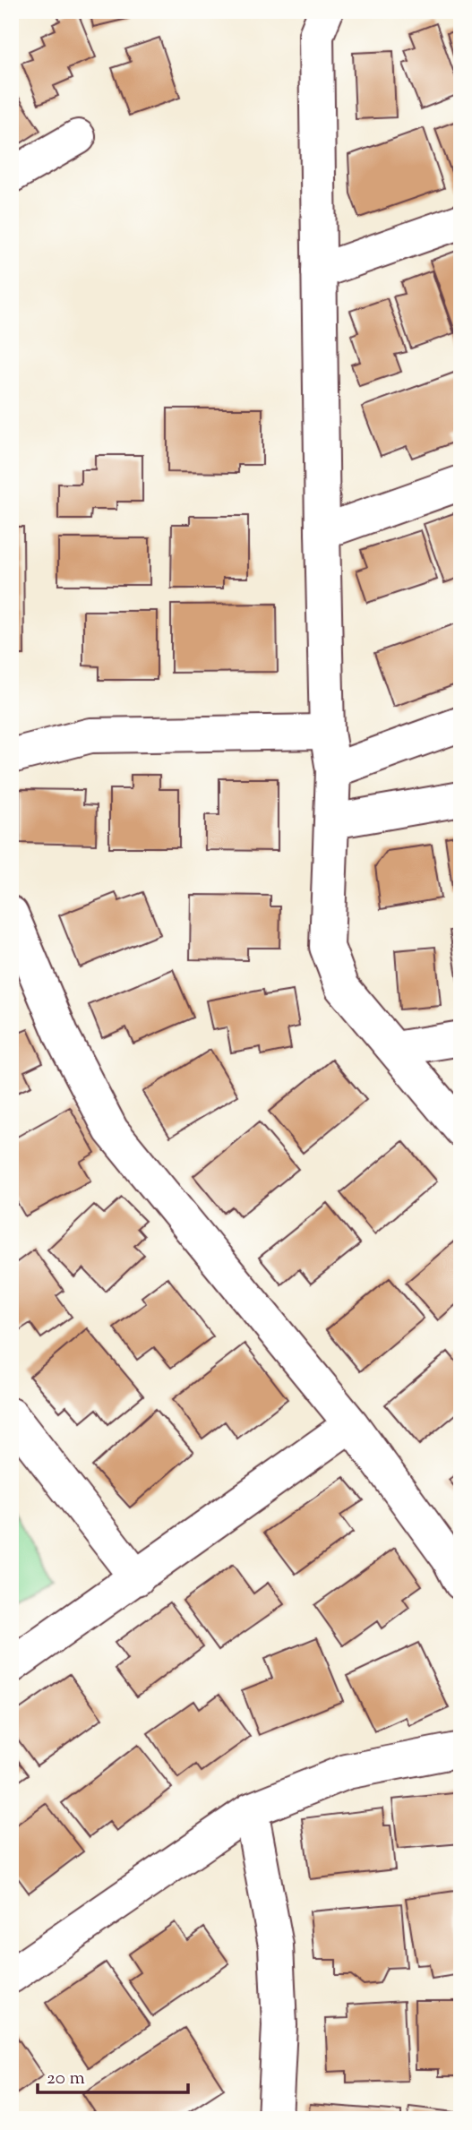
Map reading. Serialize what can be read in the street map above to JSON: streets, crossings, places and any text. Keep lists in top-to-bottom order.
{
  "scale_bar": "20 m"
}
